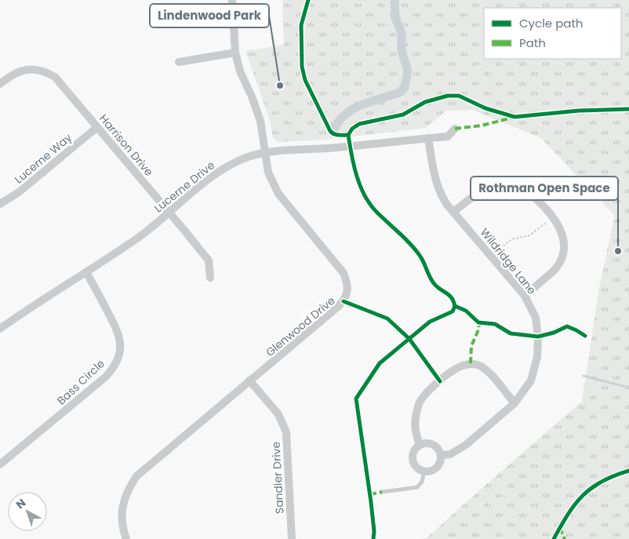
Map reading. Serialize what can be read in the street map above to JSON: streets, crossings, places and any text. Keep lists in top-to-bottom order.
{
  "streets": {
    "street": [
      "Harrison Drive",
      "Lucerne Way",
      "Lucerne Drive",
      "Wildridge Lane",
      "Glenwood Drive",
      "Bass Circle",
      "Sandler Drive"
    ]
  },
  "crossings": [
    ["Harrison Drive", "Lucerne Way"],
    ["Harrison Drive", "Lucerne Drive"],
    ["Lucerne Drive", "Wildridge Lane"],
    ["Lucerne Drive", "Glenwood Drive"],
    ["Lucerne Drive", "Bass Circle"],
    ["Glenwood Drive", "Sandler Drive"]
  ],
  "places": ["Lindenwood Park", "Rothman Open Space"],
  "legend": ["Cycle path", "Path"],
  "north": "top left"
}
